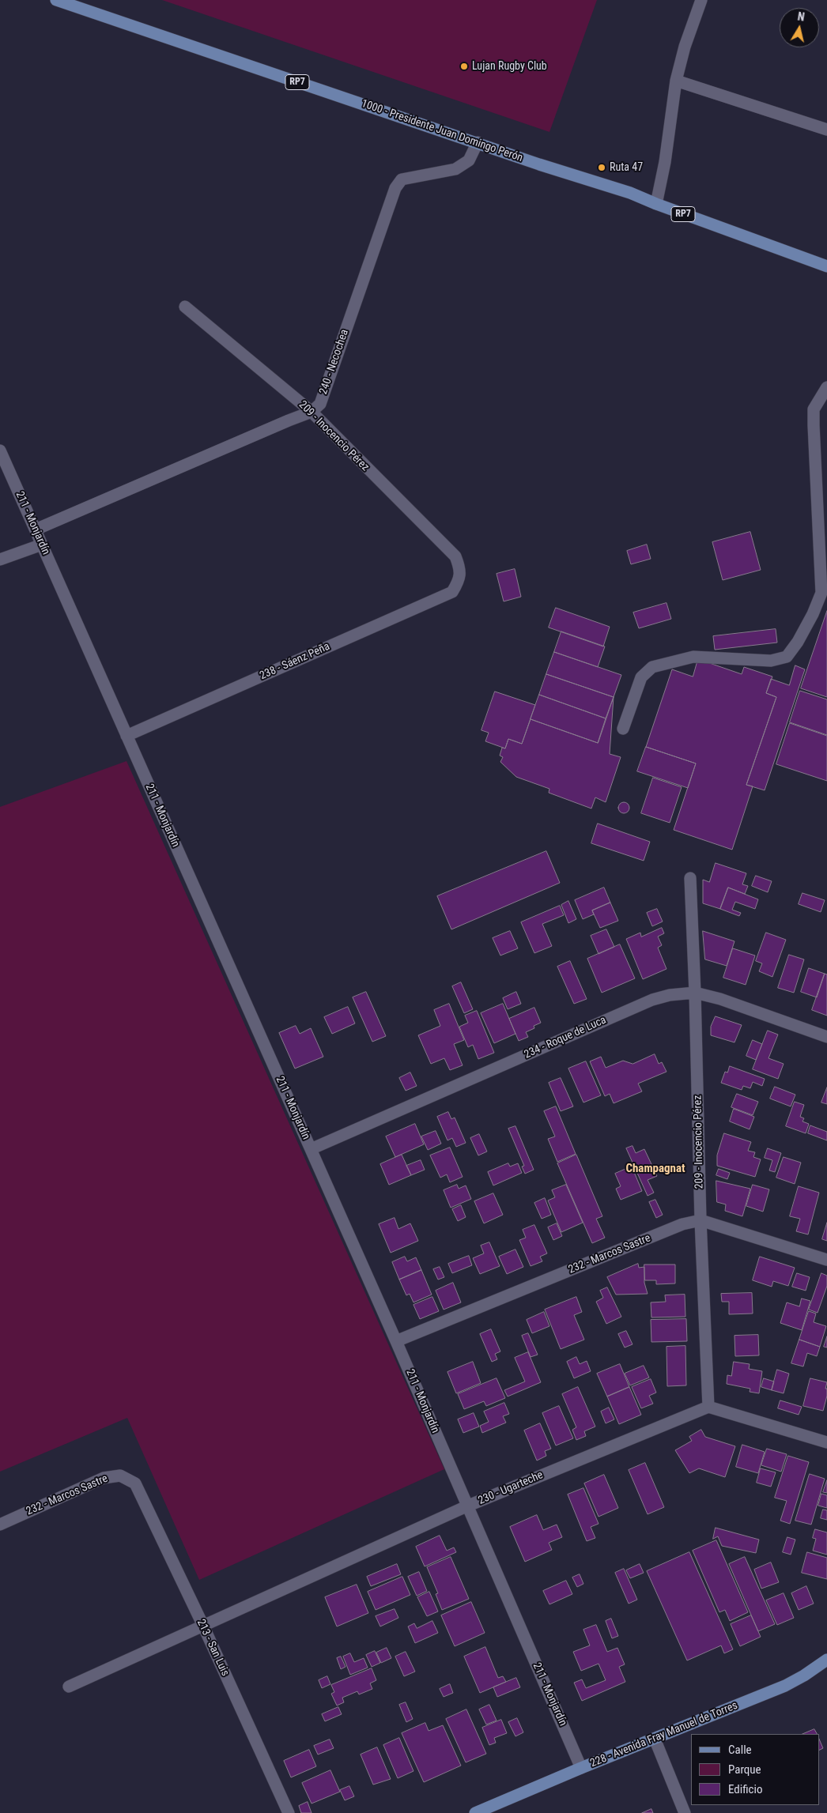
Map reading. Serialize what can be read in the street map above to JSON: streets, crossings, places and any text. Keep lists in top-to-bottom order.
{
  "streets": {
    "main road": ["RP7", "1000 - Presidente Juan Domingo Perón", "228 - Avenida Fray Manuel de Torres"],
    "street": [
      "240 - Necochea",
      "209 - Inocencio Pérez",
      "211 - Monjardín",
      "238 - Sáenz Peña",
      "234 - Roque de Luca",
      "232 - Marcos Sastre",
      "230 - Ugarteche",
      "213 - San Luis"
    ]
  },
  "crossings": [
    ["1000 - Presidente Juan Domingo Perón", "240 - Necochea"],
    ["240 - Necochea", "209 - Inocencio Pérez"],
    ["209 - Inocencio Pérez", "238 - Sáenz Peña"],
    ["209 - Inocencio Pérez", "234 - Roque de Luca"],
    ["209 - Inocencio Pérez", "232 - Marcos Sastre"],
    ["209 - Inocencio Pérez", "230 - Ugarteche"],
    ["211 - Monjardín", "238 - Sáenz Peña"],
    ["211 - Monjardín", "234 - Roque de Luca"],
    ["211 - Monjardín", "232 - Marcos Sastre"],
    ["211 - Monjardín", "230 - Ugarteche"],
    ["211 - Monjardín", "228 - Avenida Fray Manuel de Torres"],
    ["232 - Marcos Sastre", "213 - San Luis"],
    ["230 - Ugarteche", "213 - San Luis"]
  ],
  "districts": ["Champagnat"],
  "places": ["Lujan Rugby Club", "Ruta 47"],
  "legend": ["Calle", "Parque", "Edificio"],
  "north": "top"
}
